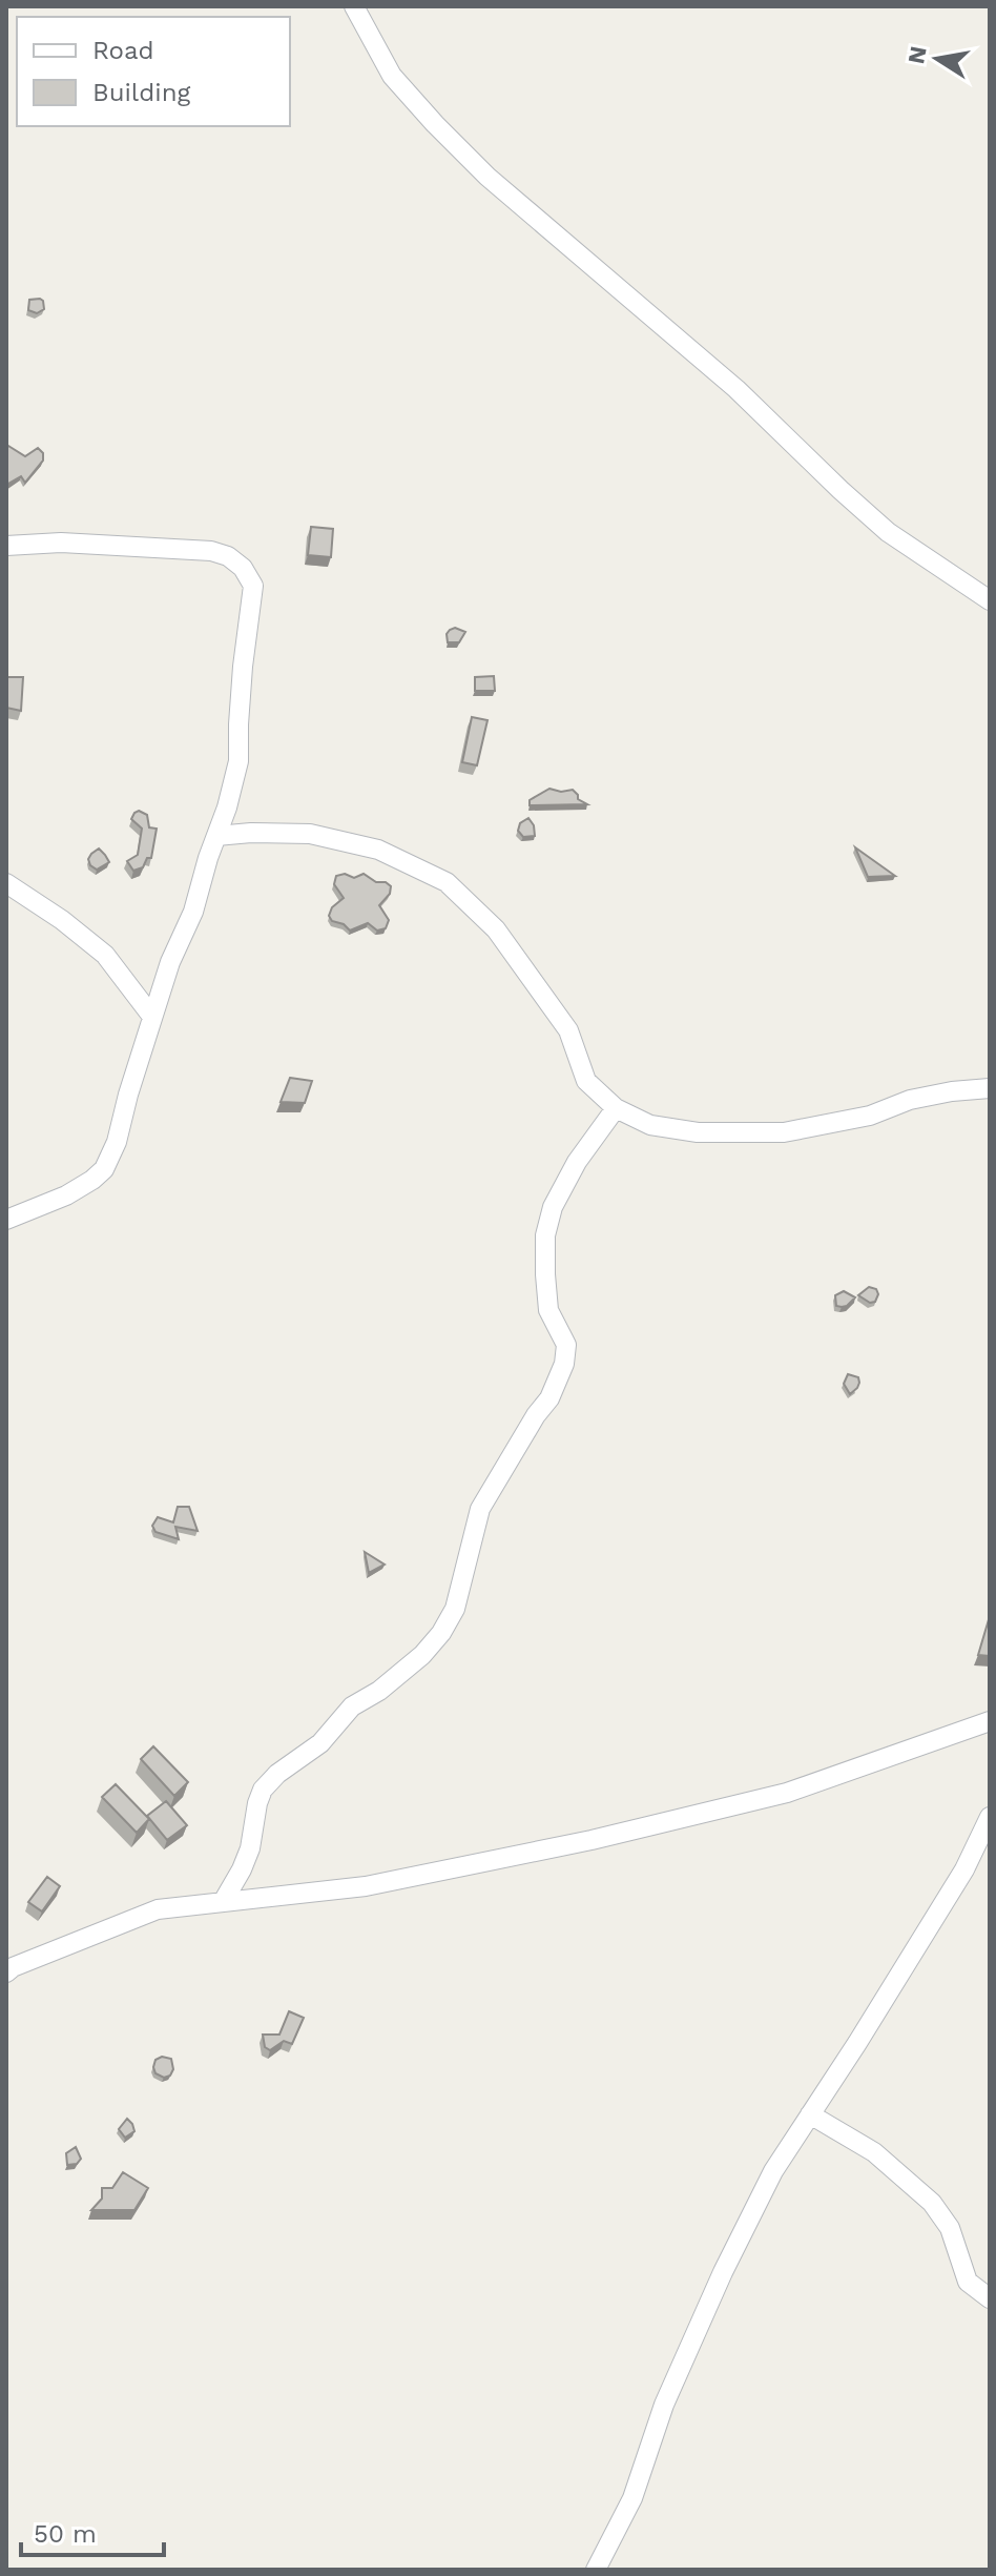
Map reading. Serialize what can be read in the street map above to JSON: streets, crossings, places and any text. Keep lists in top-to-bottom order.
{
  "legend": ["Road", "Building"],
  "scale_bar": "50 m",
  "north": "left"
}
